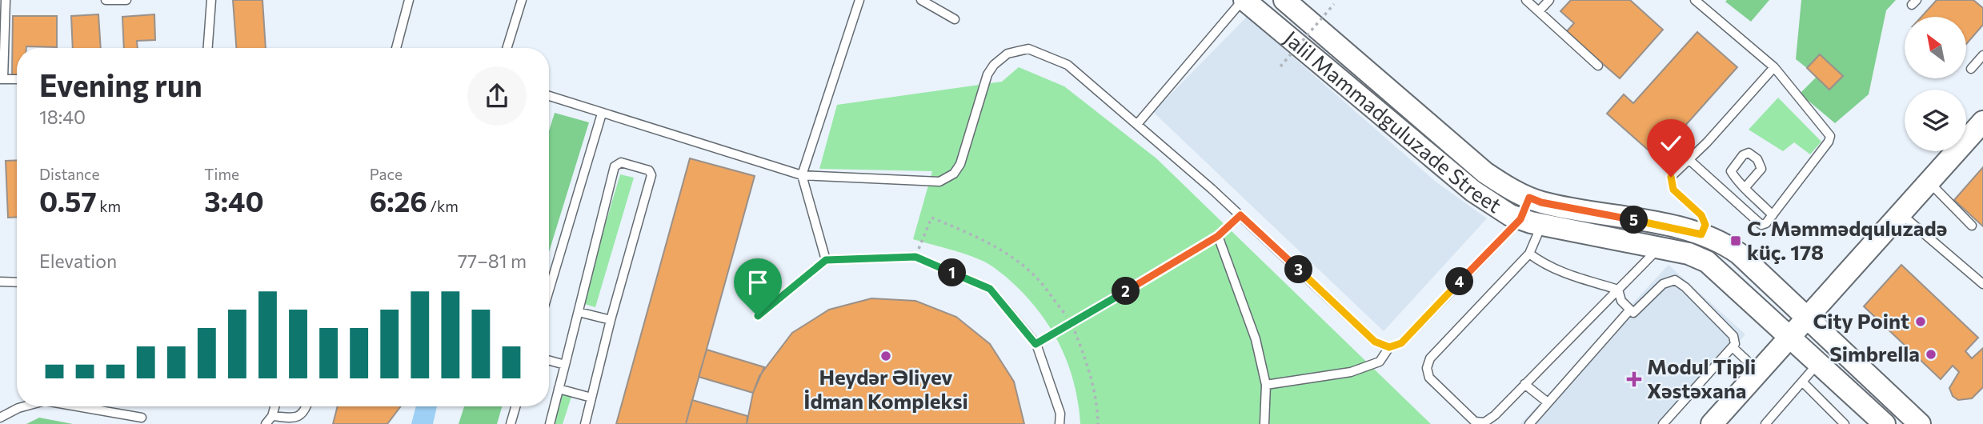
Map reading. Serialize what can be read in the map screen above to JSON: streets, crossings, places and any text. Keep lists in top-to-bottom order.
{
  "streets": {
    "main road": ["Jalil Mammadguluzade Street"]
  },
  "places": {
    "transit": ["C. Məmmədquluzadə küç. 178"],
    "other": ["City Point", "Simbrella", "Heydər Əliyev İdman Kompleksi"],
    "health": ["Modul Tipli Xəstəxana"]
  },
  "north": "top left",
  "page": {
    "heading": ["Evening run", "18:40"],
    "stats": [
      ["Distance", "0.57 km"],
      ["Time", "3:40"],
      ["Pace", "6:26 /km"]
    ],
    "pins": [
      "5",
      "3",
      "1",
      "4",
      "2"
    ],
    "chart": ["Elevation", "77–81 m"]
  }
}
